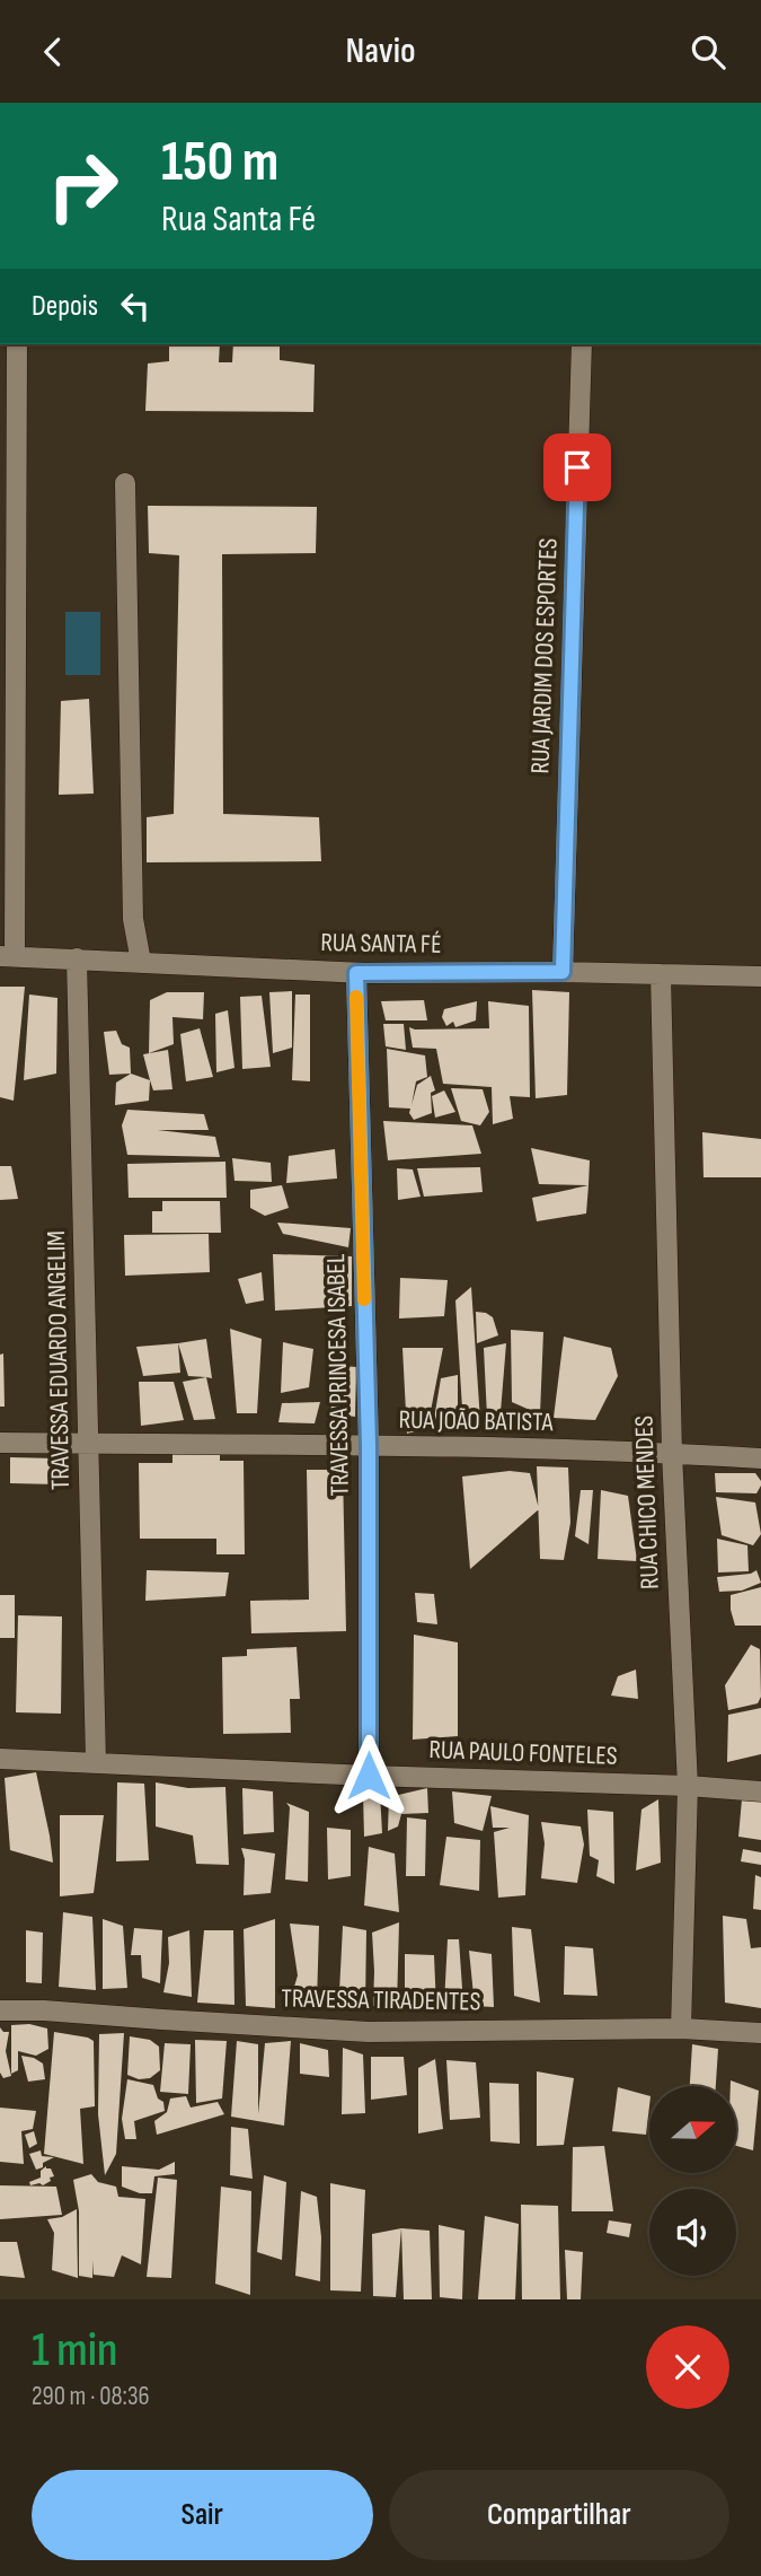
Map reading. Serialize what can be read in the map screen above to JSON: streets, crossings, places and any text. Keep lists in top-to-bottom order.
{
  "streets": {
    "street": [
      "RUA JARDIM DOS ESPORTES",
      "RUA SANTA FÉ",
      "TRAVESSA EDUARDO ANGELIM",
      "TRAVESSA PRINCESA ISABEL",
      "RUA JOÃO BATISTA",
      "RUA CHICO MENDES",
      "RUA PAULO FONTELES",
      "TRAVESSA TIRADENTES"
    ]
  },
  "crossings": [
    ["RUA JARDIM DOS ESPORTES", "RUA SANTA FÉ"],
    ["RUA SANTA FÉ", "TRAVESSA EDUARDO ANGELIM"],
    ["RUA SANTA FÉ", "TRAVESSA PRINCESA ISABEL"],
    ["RUA SANTA FÉ", "RUA CHICO MENDES"],
    ["TRAVESSA EDUARDO ANGELIM", "RUA JOÃO BATISTA"],
    ["TRAVESSA EDUARDO ANGELIM", "RUA PAULO FONTELES"],
    ["TRAVESSA PRINCESA ISABEL", "RUA JOÃO BATISTA"],
    ["TRAVESSA PRINCESA ISABEL", "RUA PAULO FONTELES"],
    ["RUA JOÃO BATISTA", "RUA CHICO MENDES"],
    ["RUA CHICO MENDES", "RUA PAULO FONTELES"],
    ["RUA CHICO MENDES", "TRAVESSA TIRADENTES"]
  ],
  "north": "right",
  "page": {
    "header": "Navio",
    "turn": ["150 m", "Rua Santa Fé"],
    "then": "Depois",
    "heading": ["1 min", "290 m · 08:36"],
    "buttons": ["Sair", "Compartilhar"]
  }
}
